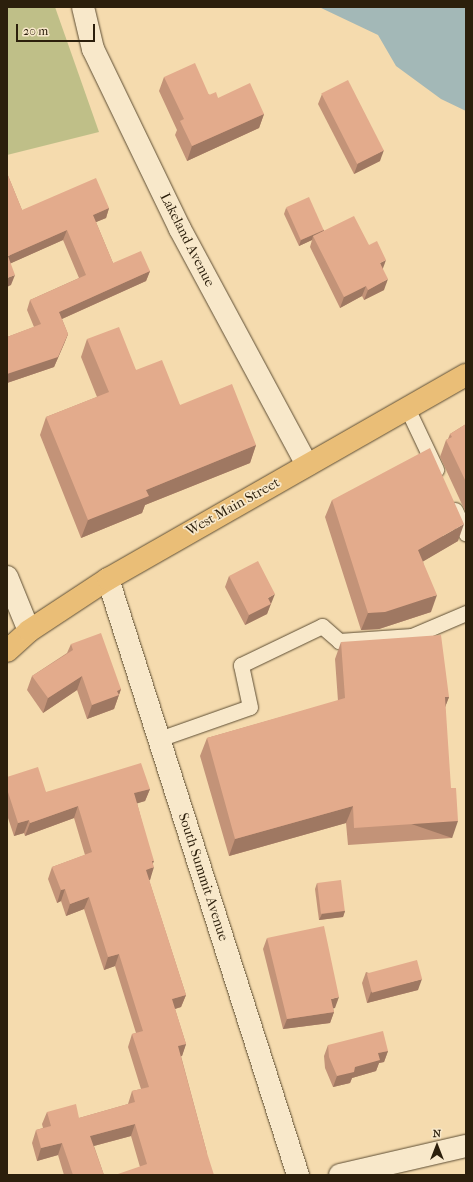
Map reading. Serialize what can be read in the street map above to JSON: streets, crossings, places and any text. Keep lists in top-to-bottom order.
{
  "streets": {
    "main road": ["West Main Street"],
    "street": ["Lakeland Avenue", "South Summit Avenue"]
  },
  "crossings": [
    ["Lakeland Avenue", "West Main Street"],
    ["West Main Street", "South Summit Avenue"]
  ],
  "scale_bar": "20 m",
  "north": "top"
}
